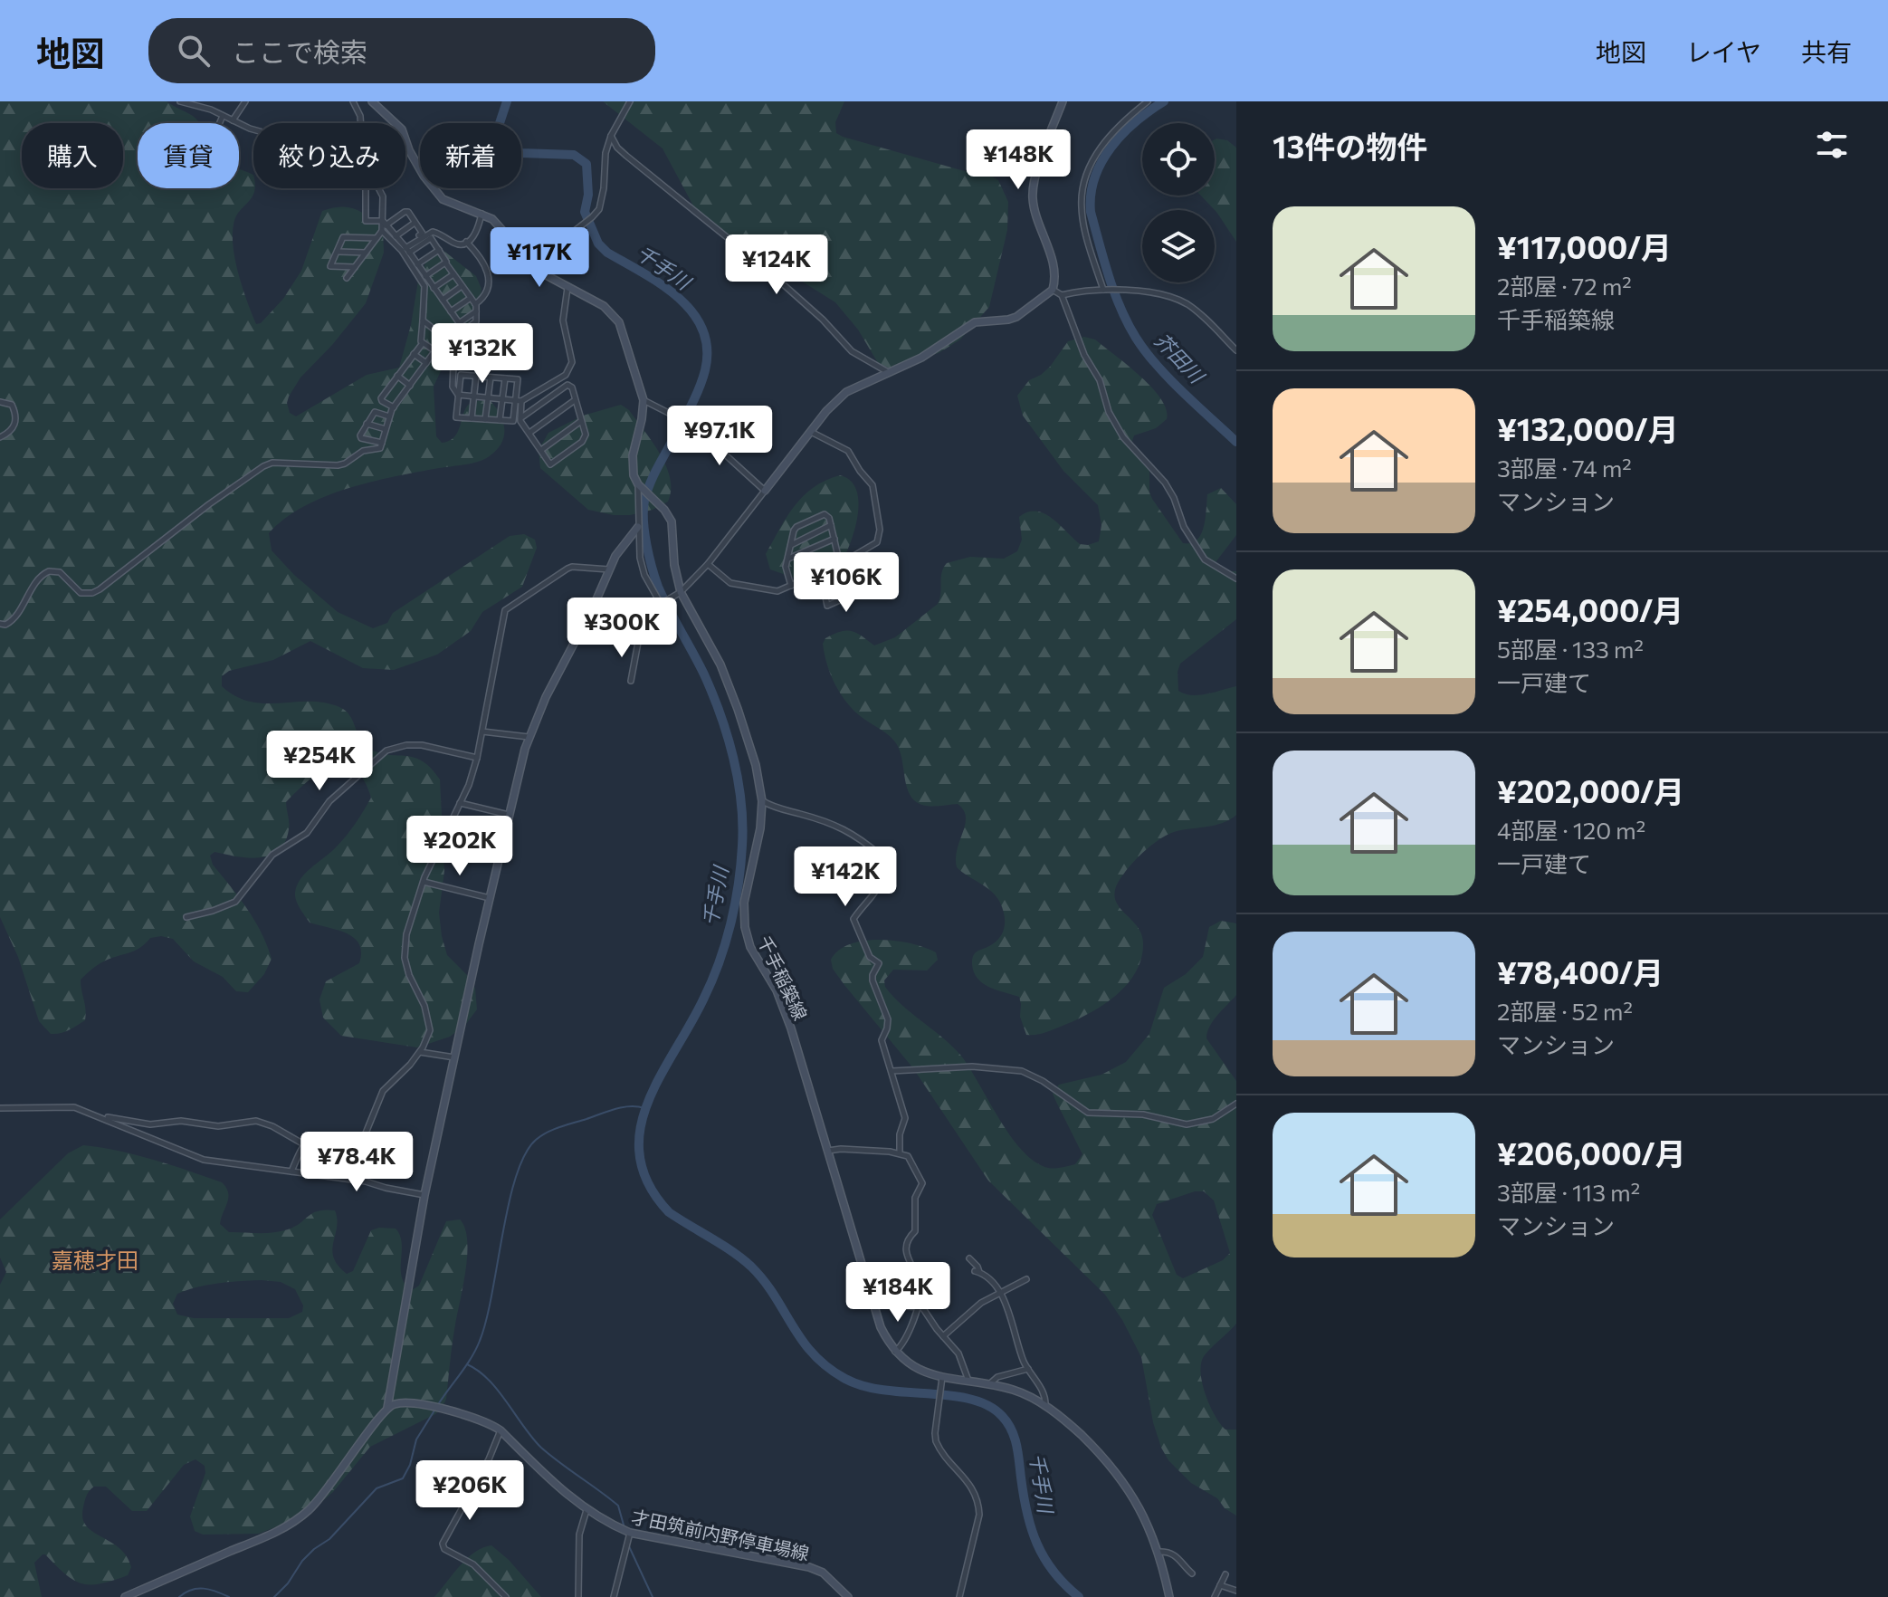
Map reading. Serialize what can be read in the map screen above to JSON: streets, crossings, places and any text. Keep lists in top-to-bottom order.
{
  "streets": {
    "main road": ["千手稲築線", "才田筑前内野停車場線"]
  },
  "districts": ["嘉穂才田"],
  "water": ["千手川", "芥田川"],
  "page": {
    "header": "地図",
    "search": "ここで検索",
    "nav": ["地図", "レイヤ", "共有"],
    "heading": "13件の物件",
    "chip": [
      "購入",
      "賃貸",
      "絞り込み",
      "新着"
    ],
    "price": [
      "¥148K",
      "¥117K",
      "¥124K",
      "¥132K",
      "¥97.1K",
      "¥106K",
      "¥300K",
      "¥254K",
      "¥202K",
      "¥142K",
      "¥78.4K",
      "¥184K",
      "¥206K"
    ],
    "list": [
      {
        "name": "¥117,000/月",
        "note": "2部屋 · 72 m² · 千手稲築線"
      },
      {
        "name": "¥132,000/月",
        "note": "3部屋 · 74 m² · マンション"
      },
      {
        "name": "¥254,000/月",
        "note": "5部屋 · 133 m² · 一戸建て"
      },
      {
        "name": "¥202,000/月",
        "note": "4部屋 · 120 m² · 一戸建て"
      },
      {
        "name": "¥78,400/月",
        "note": "2部屋 · 52 m² · マンション"
      },
      {
        "name": "¥206,000/月",
        "note": "3部屋 · 113 m² · マンション"
      }
    ]
  }
}
